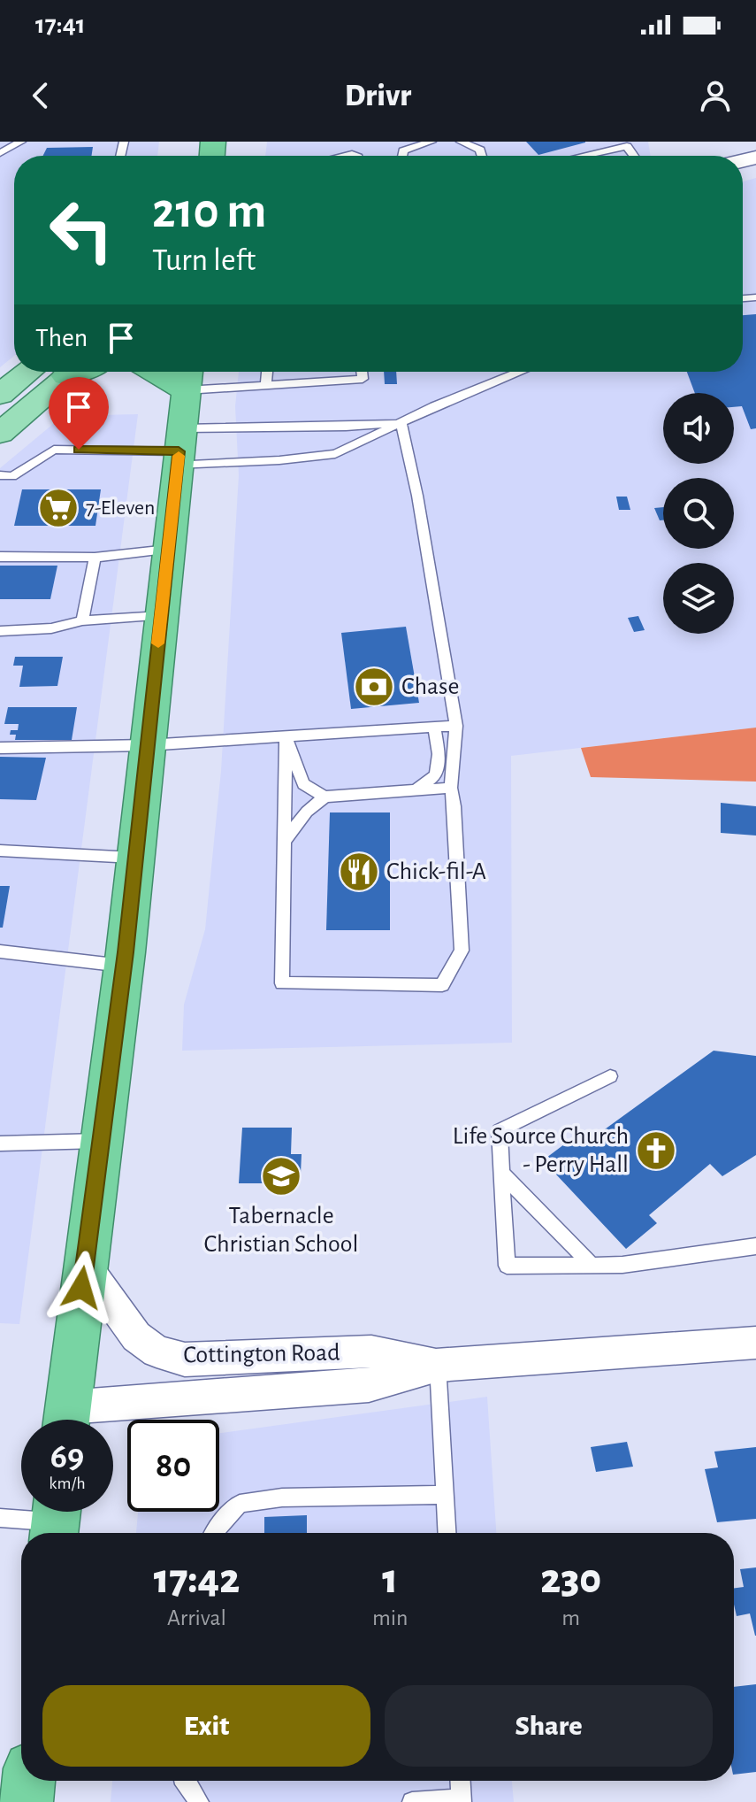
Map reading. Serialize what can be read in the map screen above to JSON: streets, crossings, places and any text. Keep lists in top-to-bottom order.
{
  "streets": {
    "street": ["Cottington Road"]
  },
  "places": {
    "supermarket": ["7-Eleven"],
    "bank": ["Chase"],
    "restaurant": ["Chick-fil-A"],
    "church": ["Life Source Church - Perry Hall"],
    "school or university": ["Tabernacle Christian School"]
  },
  "page": {
    "status": "17:41",
    "header": "Drivr",
    "turn": ["210 m", "Turn left"],
    "then": "Then",
    "speed": "69 km/h",
    "limit": "80",
    "eta": [
      "17:42",
      "Arrival",
      "1",
      "min",
      "230",
      "m"
    ],
    "buttons": ["Exit", "Share"]
  }
}
